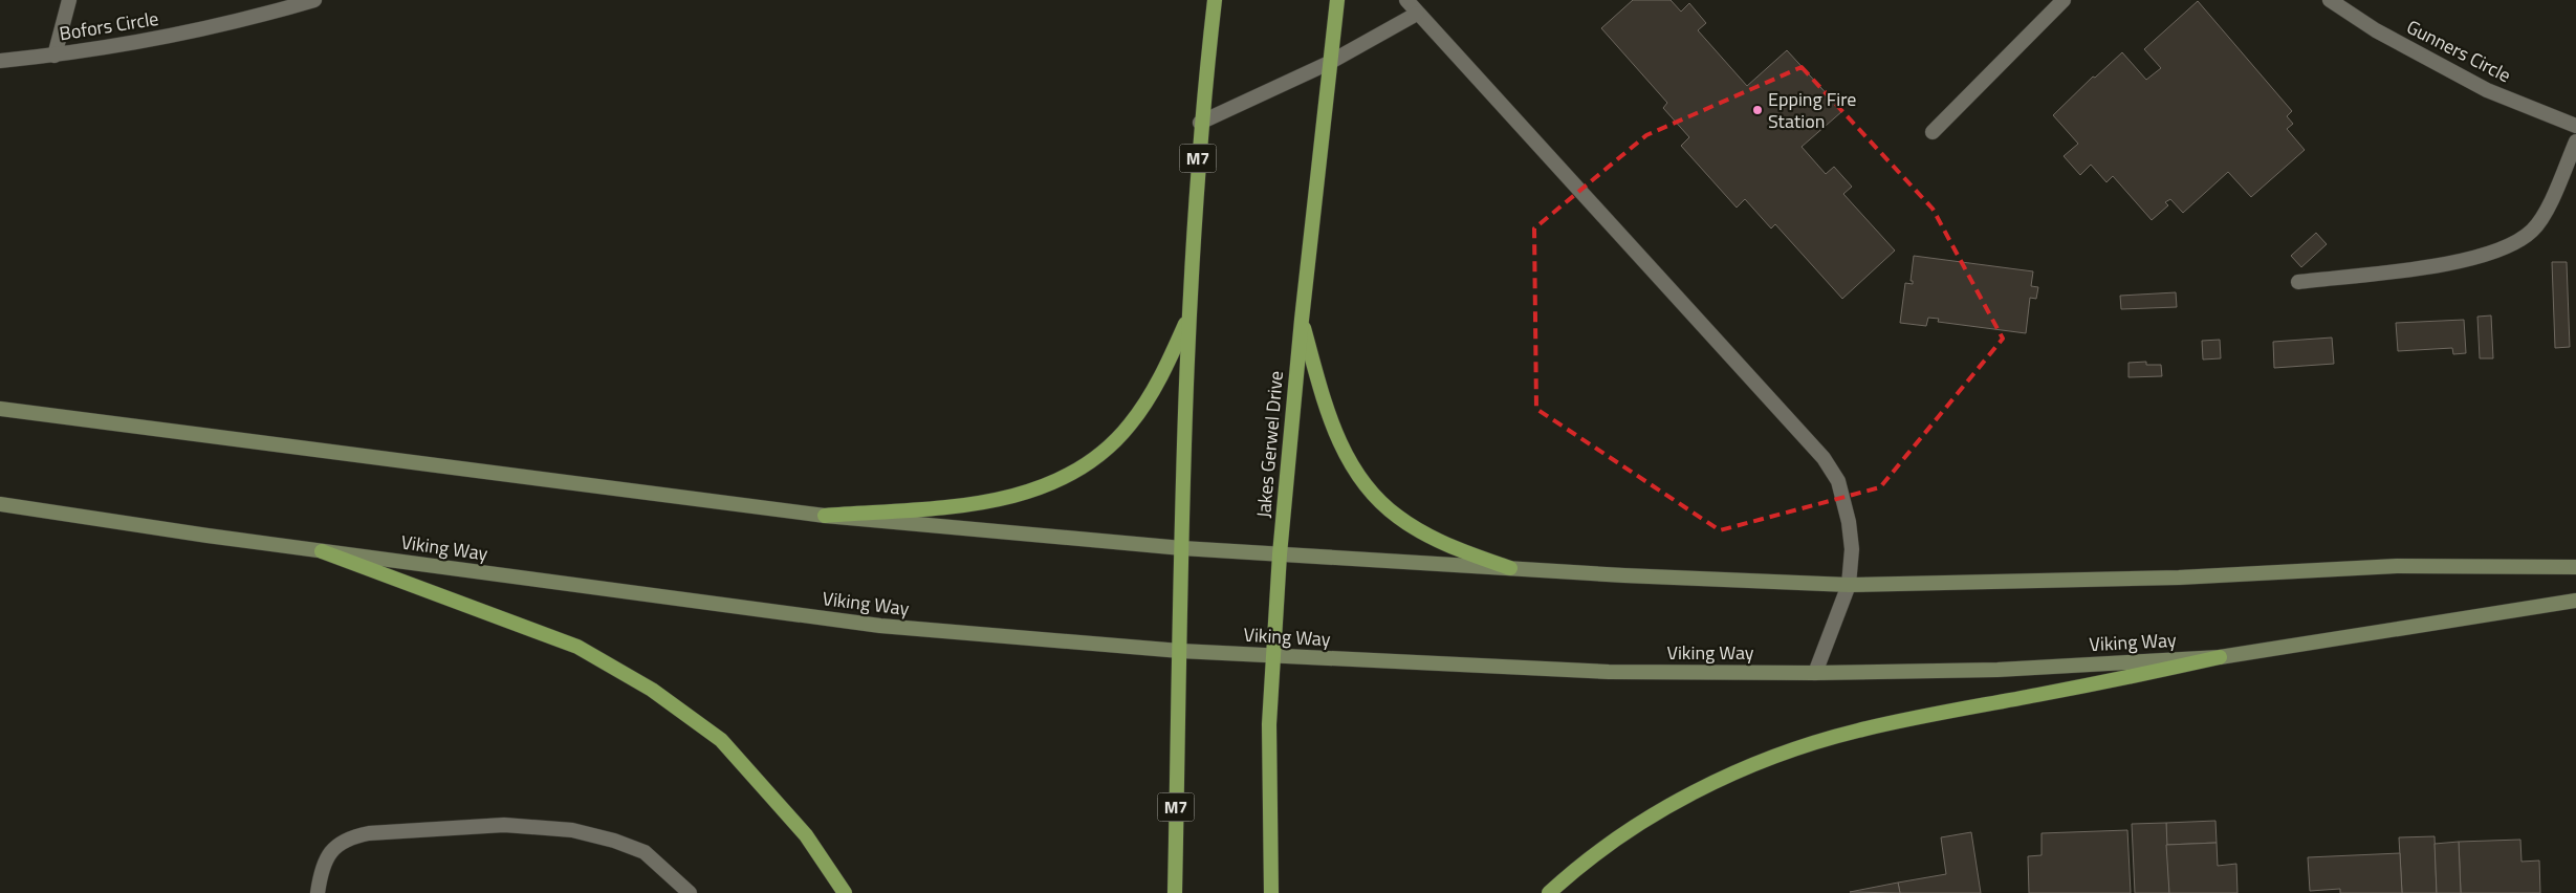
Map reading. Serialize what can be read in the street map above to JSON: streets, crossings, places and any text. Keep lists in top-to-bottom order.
{
  "streets": {
    "highway": ["M7", "Jakes Gerwel Drive"],
    "main road": ["Viking Way"],
    "street": ["Bofors Circle", "Gunners Circle"]
  },
  "crossings": [
    ["M7", "Viking Way"],
    ["Jakes Gerwel Drive", "Viking Way"]
  ],
  "places": ["Epping Fire Station"]
}
